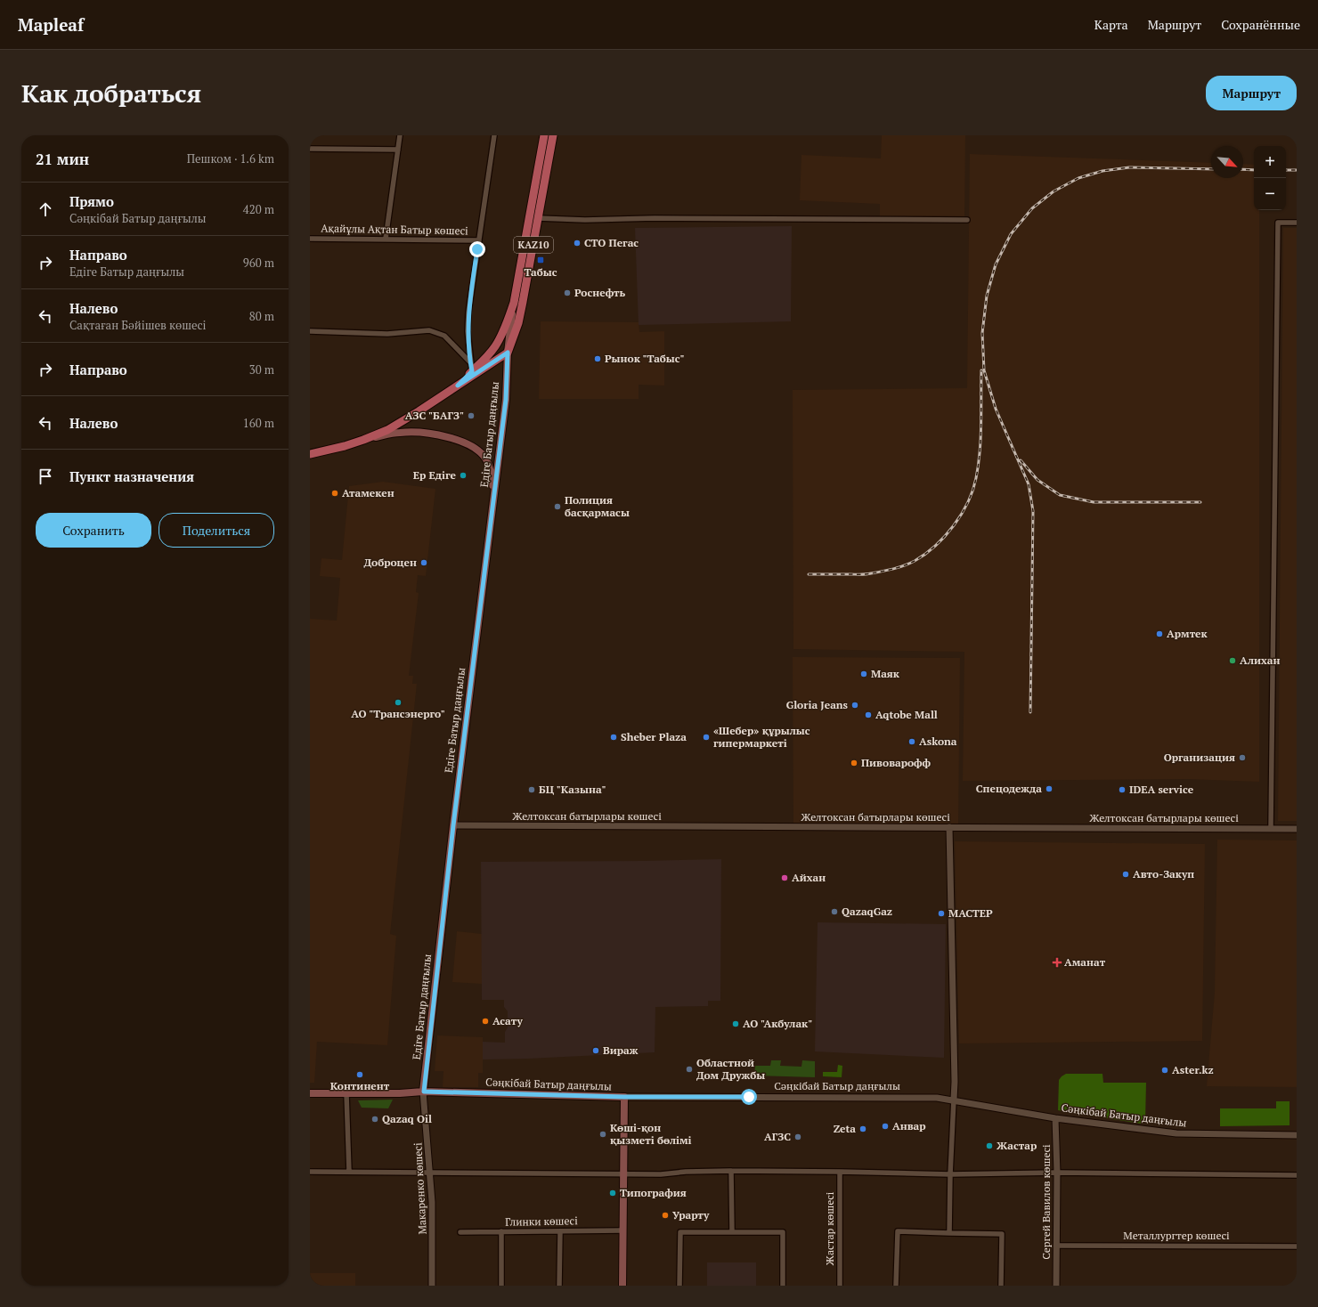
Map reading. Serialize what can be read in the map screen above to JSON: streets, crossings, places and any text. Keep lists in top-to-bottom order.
{
  "streets": {
    "main road": ["KAZ10", "Едіге Батыр даңғылы", "Сәңкібай Батыр даңғылы"],
    "street": [
      "Ақайұлы Ақтан Батыр көшесі",
      "Желтоксан батырлары көшесі",
      "Макаренко көшесі",
      "Сергей Вавилов көшесі",
      "Глинки көшесі",
      "Жастар көшесі",
      "Металлургтер көшесі"
    ]
  },
  "crossings": [
    ["KAZ10", "Едіге Батыр даңғылы"],
    ["Едіге Батыр даңғылы", "Желтоксан батырлары көшесі"],
    ["Едіге Батыр даңғылы", "Сәңкібай Батыр даңғылы"],
    ["Едіге Батыр даңғылы", "Макаренко көшесі"],
    ["Сәңкібай Батыр даңғылы", "Макаренко көшесі"],
    ["Сәңкібай Батыр даңғылы", "Сергей Вавилов көшесі"],
    ["Сергей Вавилов көшесі", "Металлургтер көшесі"]
  ],
  "places": {
    "other": [
      "СТО Пегас",
      "Роснефть",
      "Рынок \"Табыс\"",
      "АЗС \"БАГЗ\"",
      "Ер Едіге",
      "Атамекен",
      "Полиция басқармасы",
      "Доброцен",
      "Армтек",
      "Алихан",
      "Маяк",
      "АО \"Трансэнерго\"",
      "Gloria Jeans",
      "Aqtobe Mall",
      "Sheber Plaza",
      "«Шебер» құрылыс гипермаркеті",
      "Askona",
      "Организация",
      "Пивоварофф",
      "Спецодежда",
      "БЦ \"Казына\"",
      "IDEA service",
      "Авто-Закуп",
      "Айхан",
      "QazaqGaz",
      "МАСТЕР",
      "Асату",
      "АО \"Акбулак\"",
      "Вираж",
      "Областной Дом Дружбы",
      "Aster.kz",
      "Континент",
      "Qazaq Oil",
      "Анвар",
      "Zeta",
      "Көші-қон қызметі бөлімі",
      "АГЗС",
      "Жастар",
      "Типография",
      "Урарту"
    ],
    "transit": ["Табыс"],
    "health": ["Аманат"]
  },
  "north": "bottom right",
  "page": {
    "header": "Mapleaf",
    "nav": ["Карта", "Маршрут", "Сохранённые"],
    "buttons": [
      "Маршрут",
      ["Сохранить", "Поделиться"]
    ],
    "title": "Как добраться",
    "heading": ["21 мин", "Пешком · 1.6 km"],
    "map_buttons": ["+", "−"],
    "list": [
      ["Прямо", "Сәңкібай Батыр даңғылы", "420 m"],
      ["Направо", "Едіге Батыр даңғылы", "960 m"],
      ["Налево", "Сақтаған Бәйішев көшесі", "80 m"],
      ["Направо", "30 m"],
      ["Налево", "160 m"],
      "Пункт назначения"
    ]
  }
}
